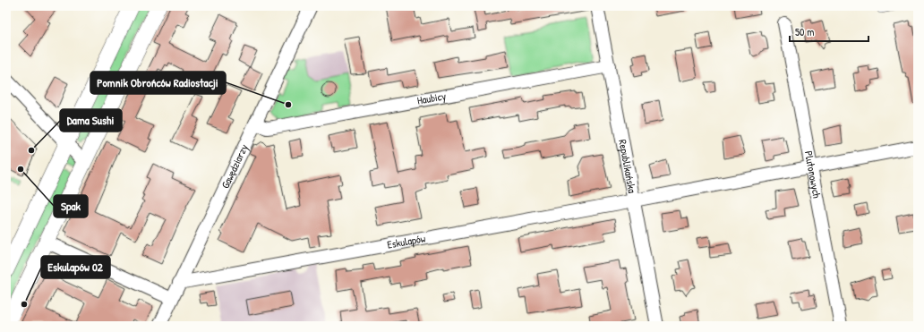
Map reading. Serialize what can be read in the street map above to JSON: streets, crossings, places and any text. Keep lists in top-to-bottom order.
{
  "streets": {
    "street": [
      "Haubicy",
      "Gawędziarzy",
      "Republikańska",
      "Plutonowych",
      "Eskulapów"
    ]
  },
  "crossings": [
    ["Haubicy", "Gawędziarzy"],
    ["Haubicy", "Republikańska"],
    ["Gawędziarzy", "Eskulapów"],
    ["Republikańska", "Eskulapów"],
    ["Plutonowych", "Eskulapów"]
  ],
  "places": [
    "Pomnik Obrońców Radiostacji",
    "Dama Sushi",
    "Spak",
    "Eskulapów 02"
  ],
  "scale_bar": "50 m"
}
